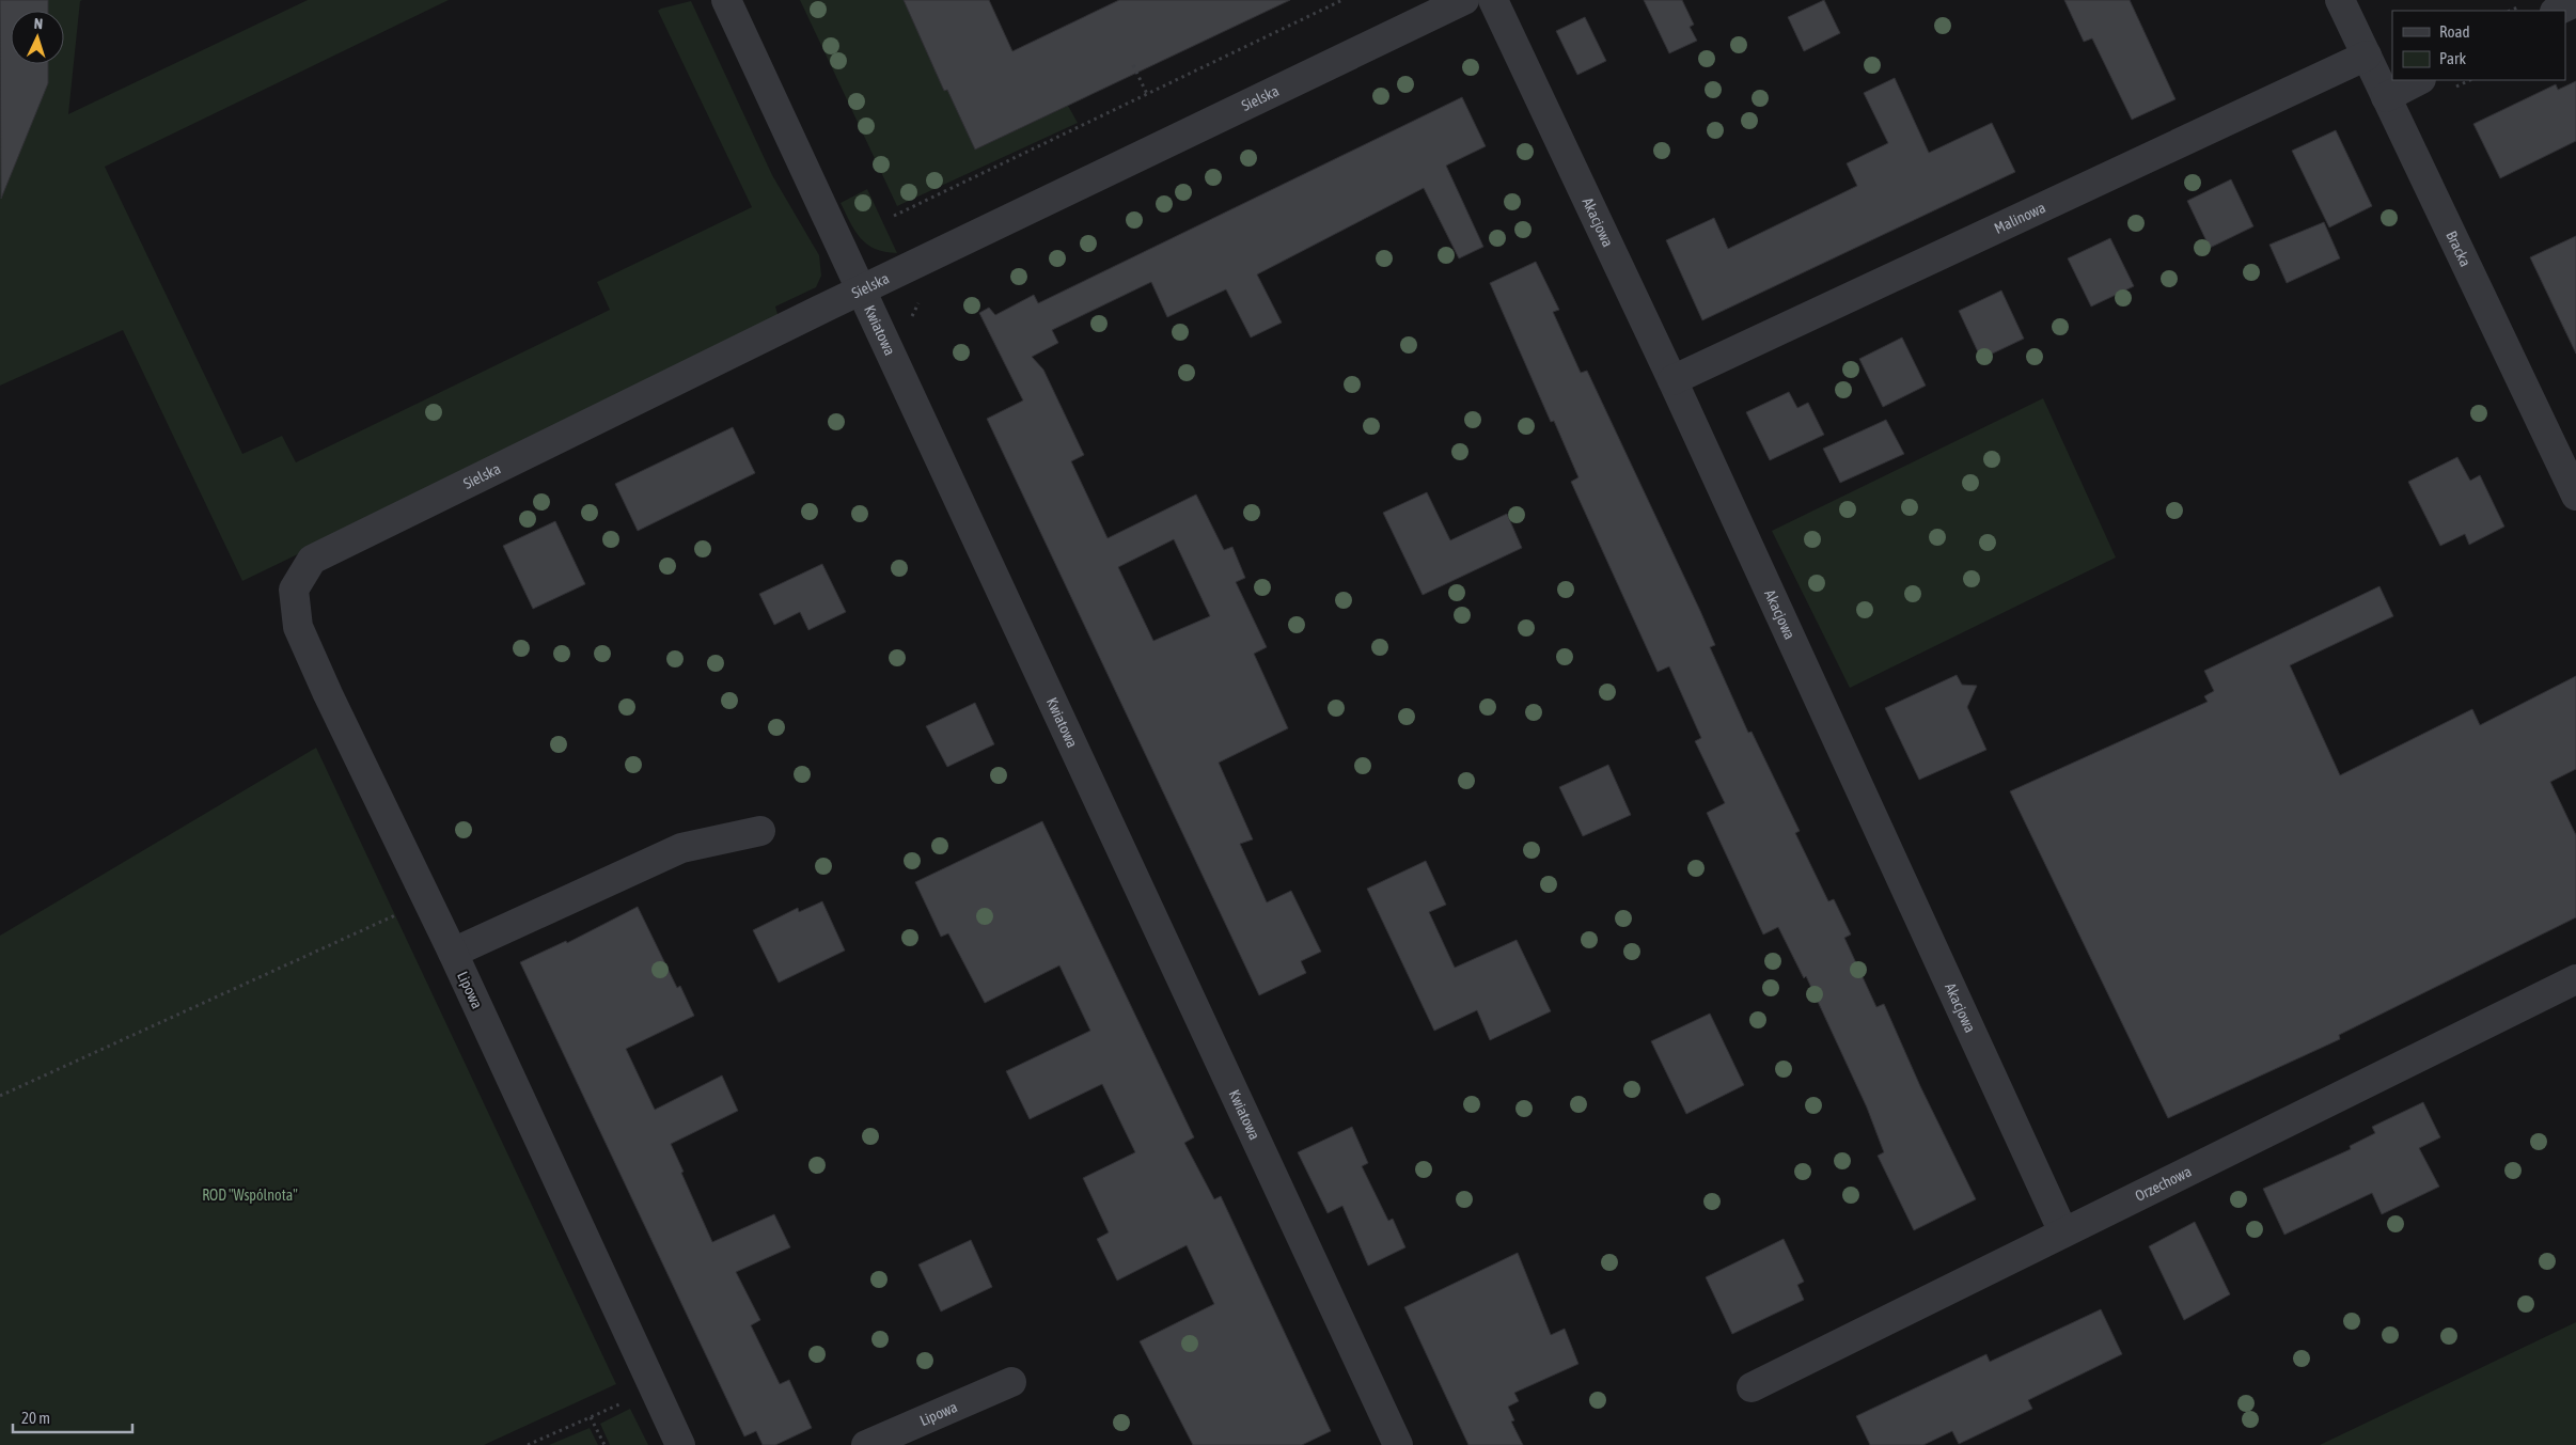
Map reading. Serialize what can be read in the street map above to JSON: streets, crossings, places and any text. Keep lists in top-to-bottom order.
{
  "streets": {
    "street": [
      "Sielska",
      "Malinowa",
      "Akacjowa",
      "Bracka",
      "Kwiatowa",
      "Lipowa",
      "Orzechowa"
    ]
  },
  "crossings": [
    ["Sielska", "Kwiatowa"],
    ["Sielska", "Lipowa"],
    ["Malinowa", "Akacjowa"],
    ["Malinowa", "Bracka"],
    ["Akacjowa", "Orzechowa"]
  ],
  "parks": ["ROD \"Wspólnota\""],
  "legend": ["Road", "Park"],
  "scale_bar": "20 m",
  "north": "top"
}
